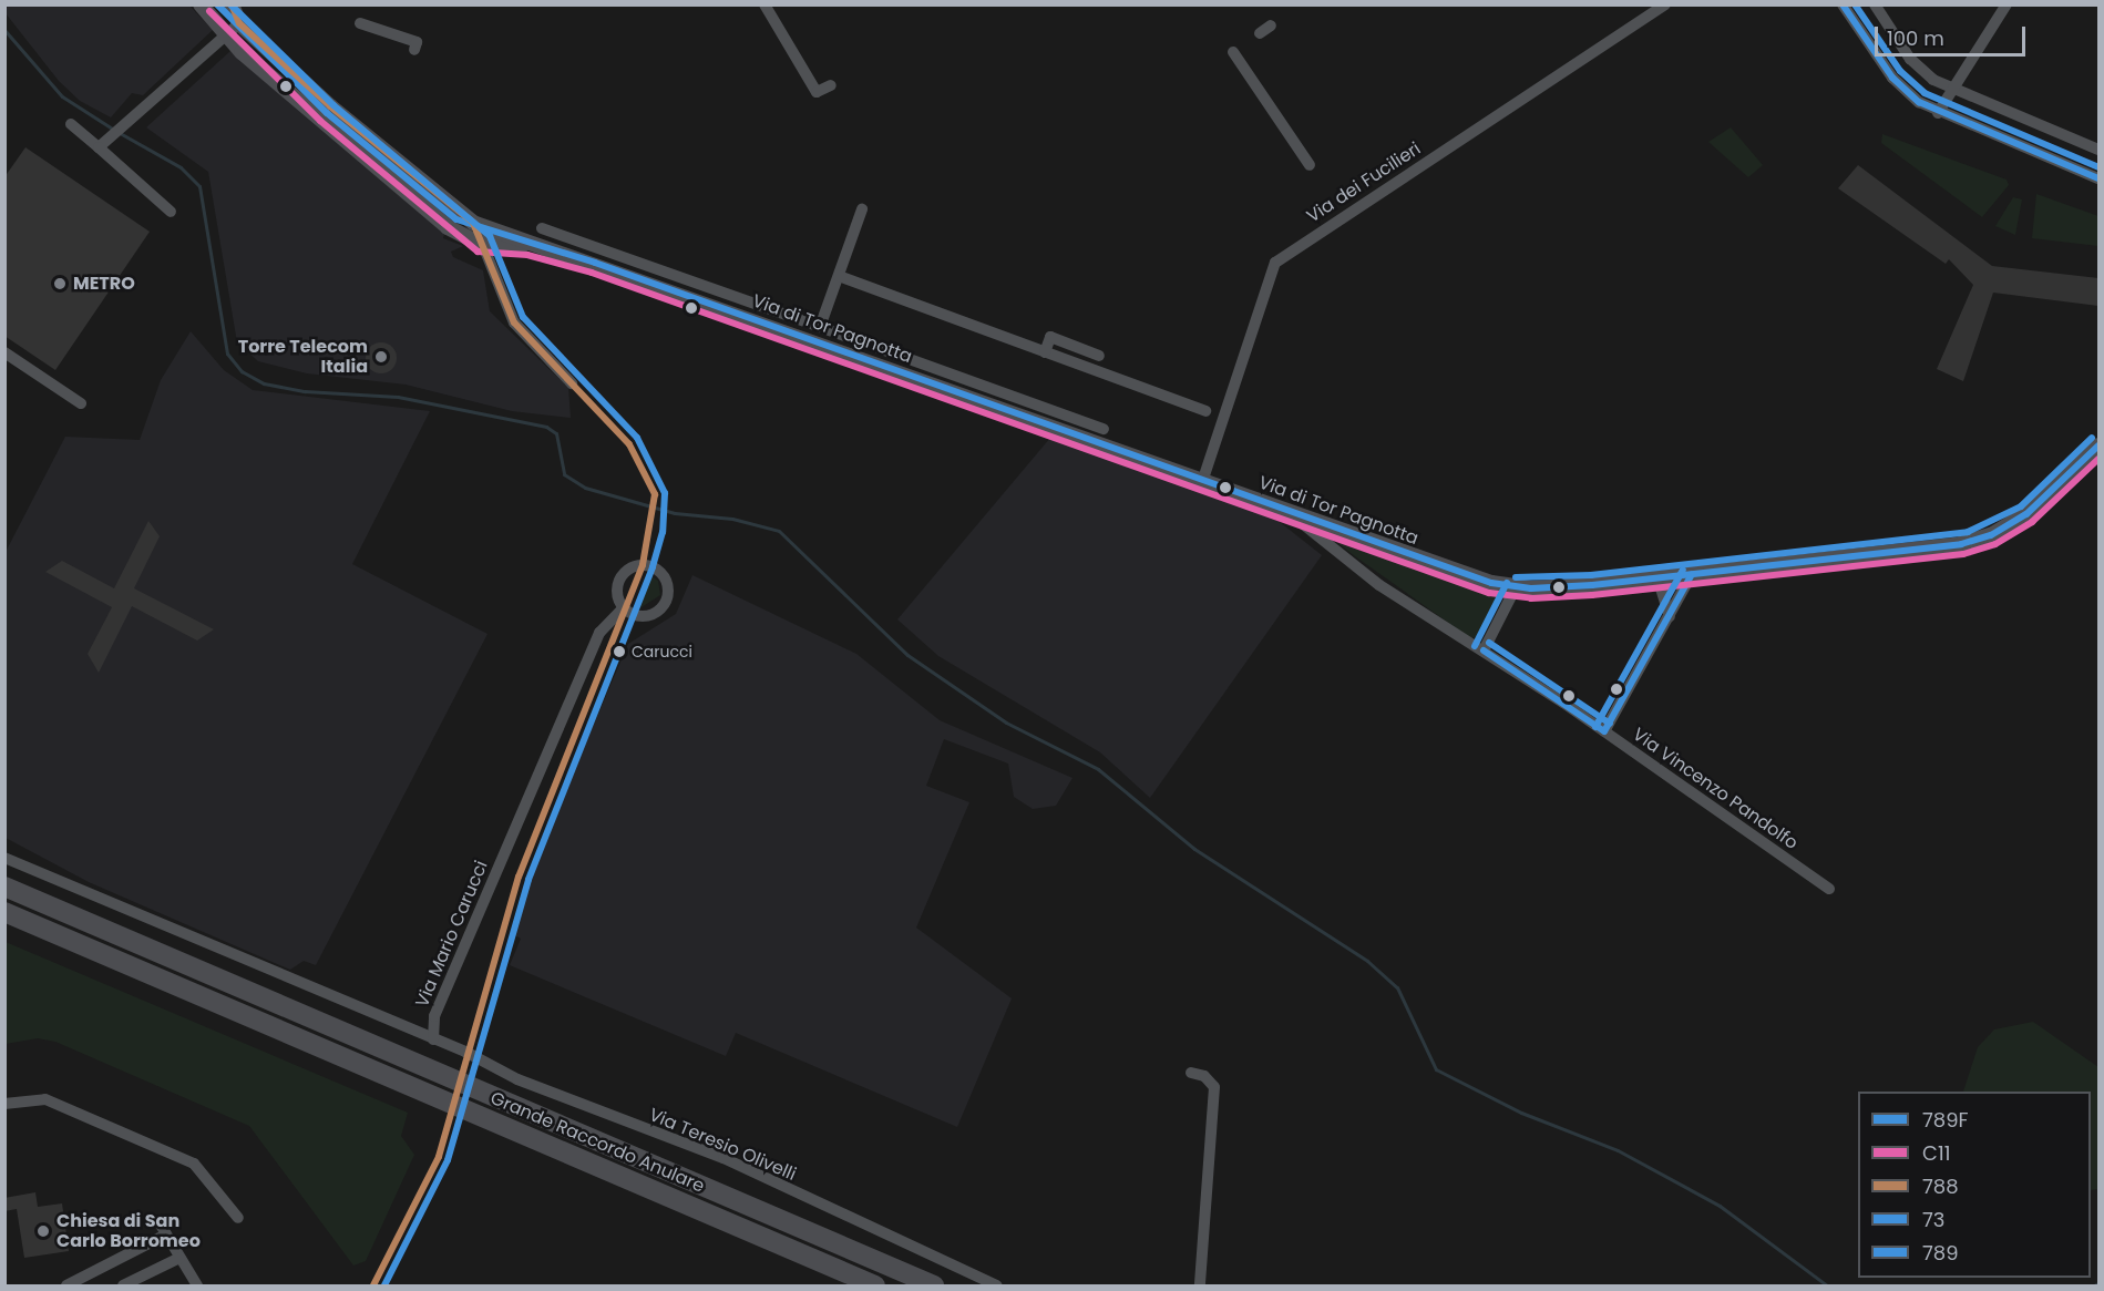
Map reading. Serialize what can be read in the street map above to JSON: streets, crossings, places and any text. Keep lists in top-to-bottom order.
{
  "streets": {
    "highway": ["Grande Raccordo Anulare"],
    "street": [
      "Via dei Fucilieri",
      "Via di Tor Pagnotta",
      "Via Vincenzo Pandolfo",
      "Via Mario Carucci",
      "Via Teresio Olivelli"
    ]
  },
  "crossings": [
    ["Via dei Fucilieri", "Via di Tor Pagnotta"],
    ["Via di Tor Pagnotta", "Via Vincenzo Pandolfo"],
    ["Via Mario Carucci", "Via Teresio Olivelli"]
  ],
  "places": [
    "METRO",
    "Torre Telecom Italia",
    "Carucci",
    "Chiesa di San Carlo Borromeo"
  ],
  "lines": [
    "transit line 789F",
    "transit line 788",
    "transit line 73",
    "transit line 789",
    "transit line C11"
  ],
  "legend": [
    "789F",
    "C11",
    "788",
    "73",
    "789"
  ],
  "scale_bar": "100 m"
}
